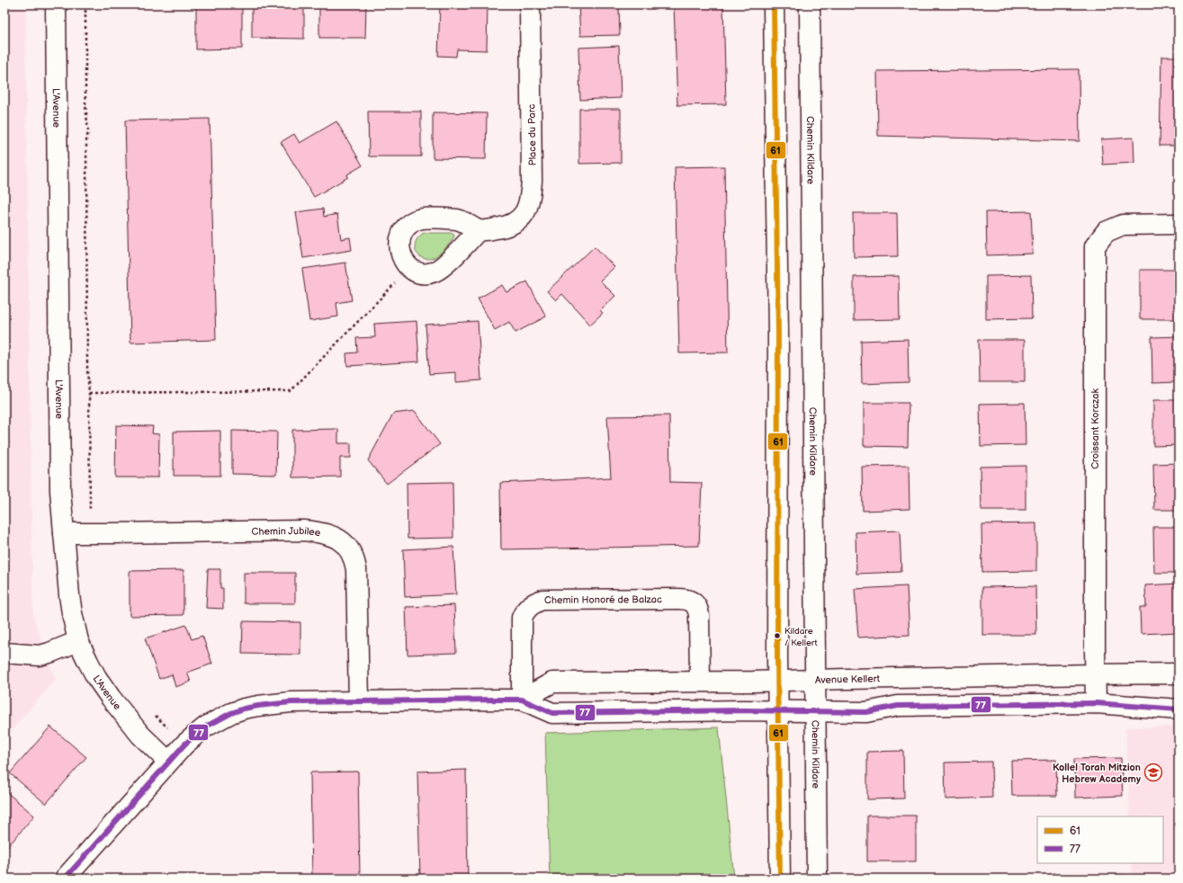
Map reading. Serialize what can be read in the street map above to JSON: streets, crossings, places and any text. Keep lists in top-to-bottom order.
{
  "streets": {
    "street": [
      "L'Avenue",
      "Place du Parc",
      "Chemin Kildare",
      "Croissant Korczak",
      "Chemin Jubilee",
      "Chemin Honoré de Balzac",
      "Avenue Kellert"
    ]
  },
  "crossings": [
    ["L'Avenue", "Chemin Jubilee"],
    ["L'Avenue", "Avenue Kellert"],
    ["Chemin Kildare", "Avenue Kellert"],
    ["Croissant Korczak", "Avenue Kellert"],
    ["Chemin Jubilee", "Avenue Kellert"],
    ["Chemin Honoré de Balzac", "Avenue Kellert"]
  ],
  "places": {
    "other": ["Kildare / Kellert"],
    "school or university": ["Kollel Torah Mitzion Hebrew Academy"]
  },
  "lines": ["transit line 61", "transit line 77"],
  "legend": ["61", "77"]
}
